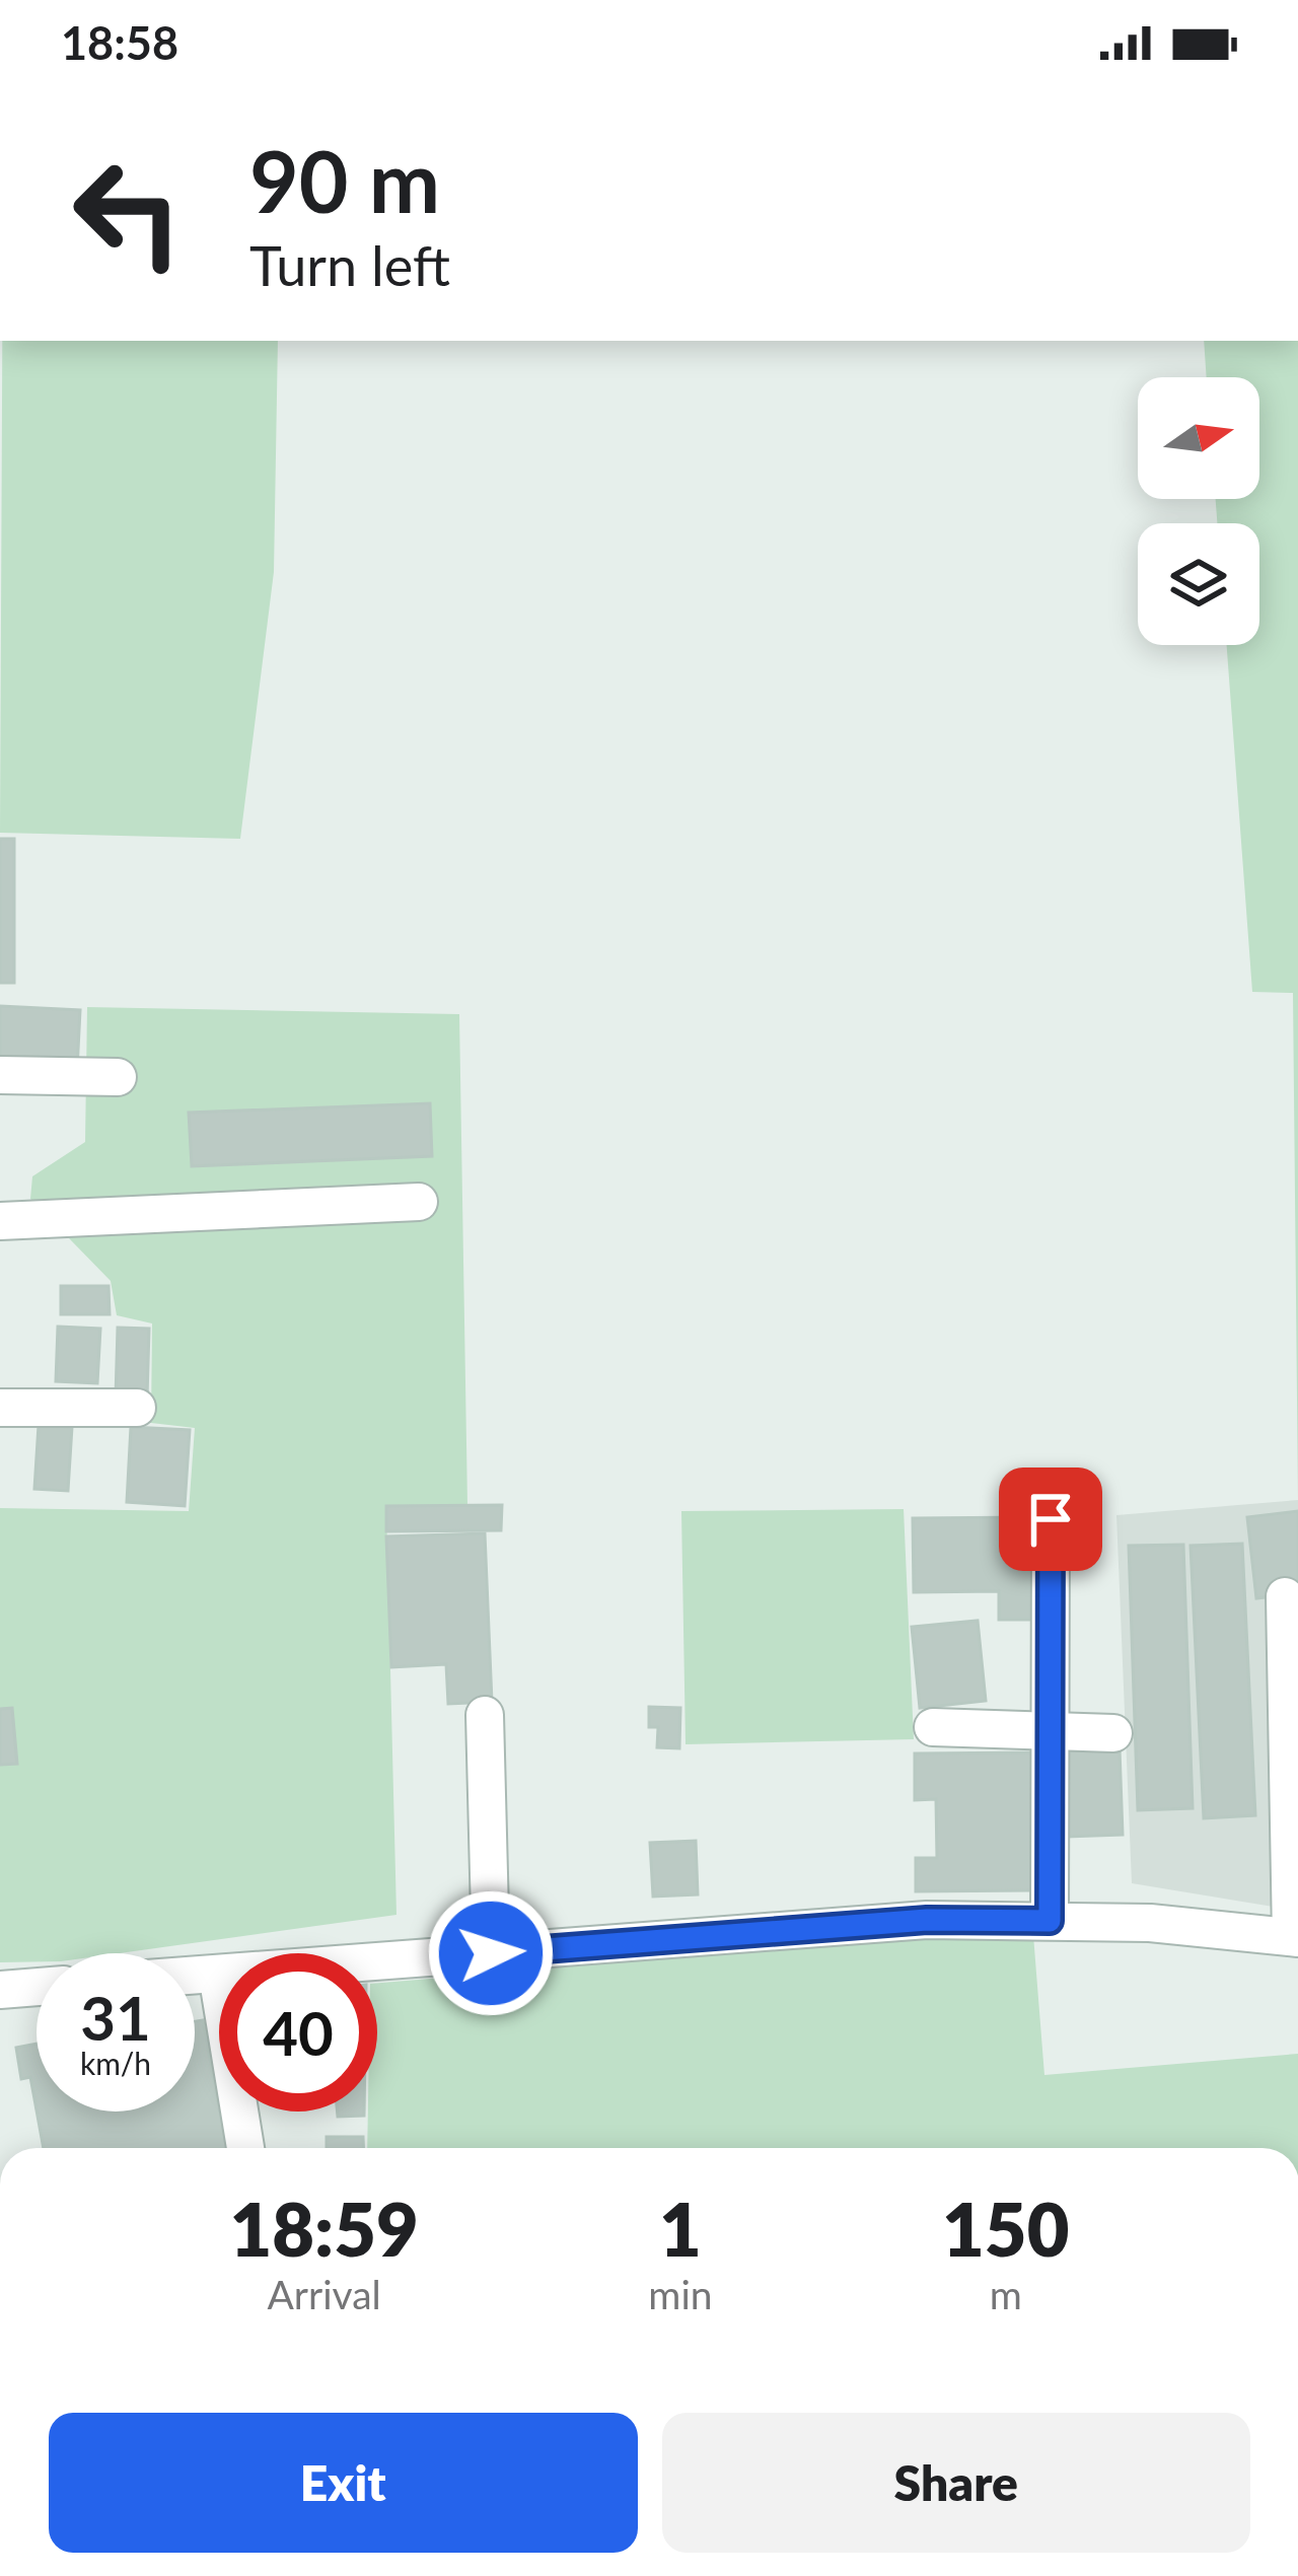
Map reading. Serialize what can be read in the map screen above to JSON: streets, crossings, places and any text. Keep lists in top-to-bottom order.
{
  "north": "right",
  "page": {
    "status": "18:58",
    "turn": ["90 m", "Turn left"],
    "speed": "31 km/h",
    "limit": "40",
    "eta": [
      "18:59",
      "Arrival",
      "1",
      "min",
      "150",
      "m"
    ],
    "buttons": ["Exit", "Share"]
  }
}
